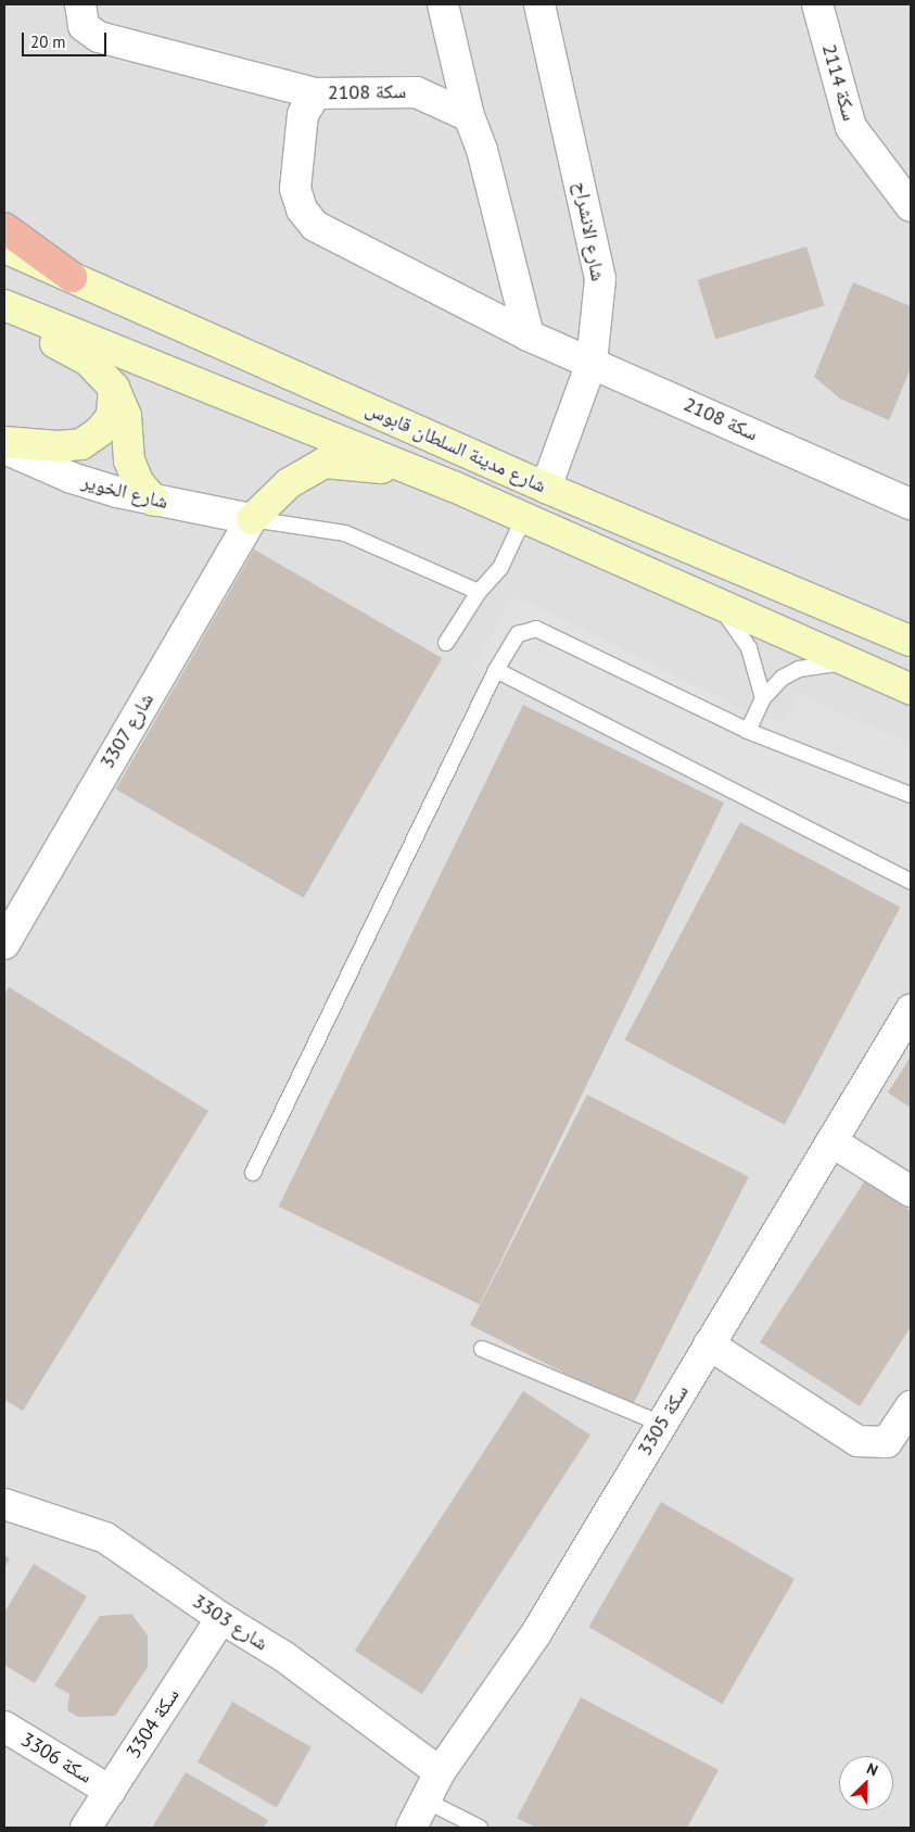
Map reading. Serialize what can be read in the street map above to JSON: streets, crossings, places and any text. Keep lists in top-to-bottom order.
{
  "streets": {
    "main road": ["شارع مدينة السلطان قابوس"],
    "street": [
      "سكة 2114",
      "سكة 2108",
      "شارع الانشراح",
      "شارع الخوير",
      "3307 شارع",
      "3305 سكة",
      "3303 شارع",
      "سكة 3304",
      "سكة 3306"
    ]
  },
  "crossings": [
    ["سكة 2108", "شارع الانشراح"],
    ["شارع الانشراح", "شارع مدينة السلطان قابوس"],
    ["شارع الخوير", "3307 شارع"],
    ["3305 سكة", "3303 شارع"],
    ["3303 شارع", "سكة 3304"],
    ["سكة 3304", "سكة 3306"]
  ],
  "scale_bar": "20 m",
  "north": "top right"
}
